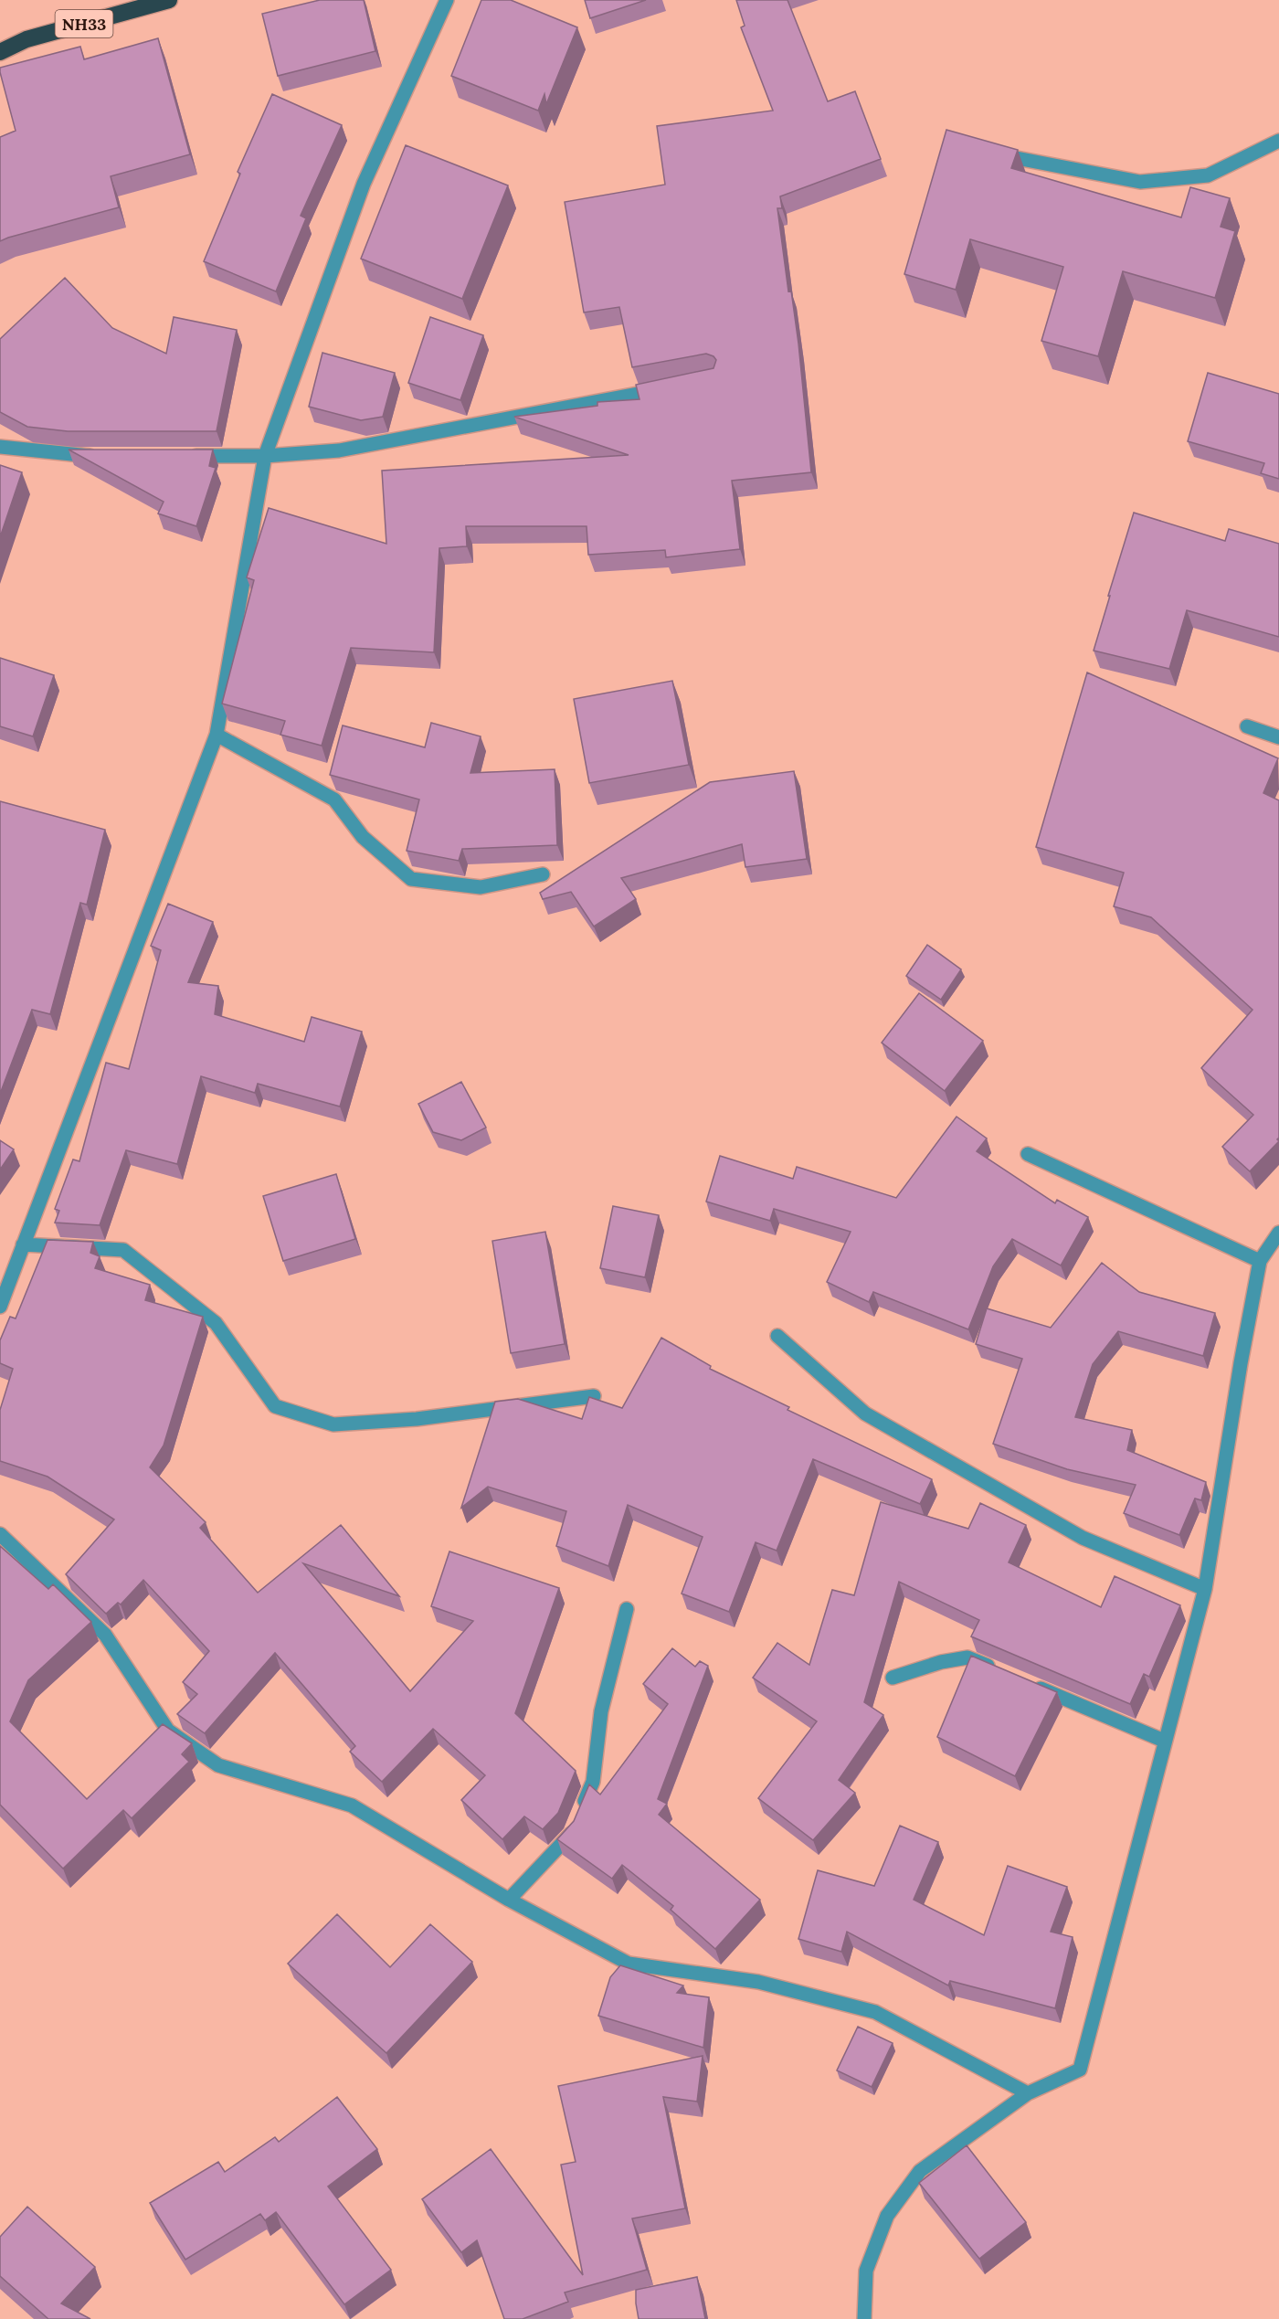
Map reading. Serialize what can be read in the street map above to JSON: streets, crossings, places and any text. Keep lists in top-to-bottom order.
{
  "streets": {
    "highway": ["NH33"]
  }
}
